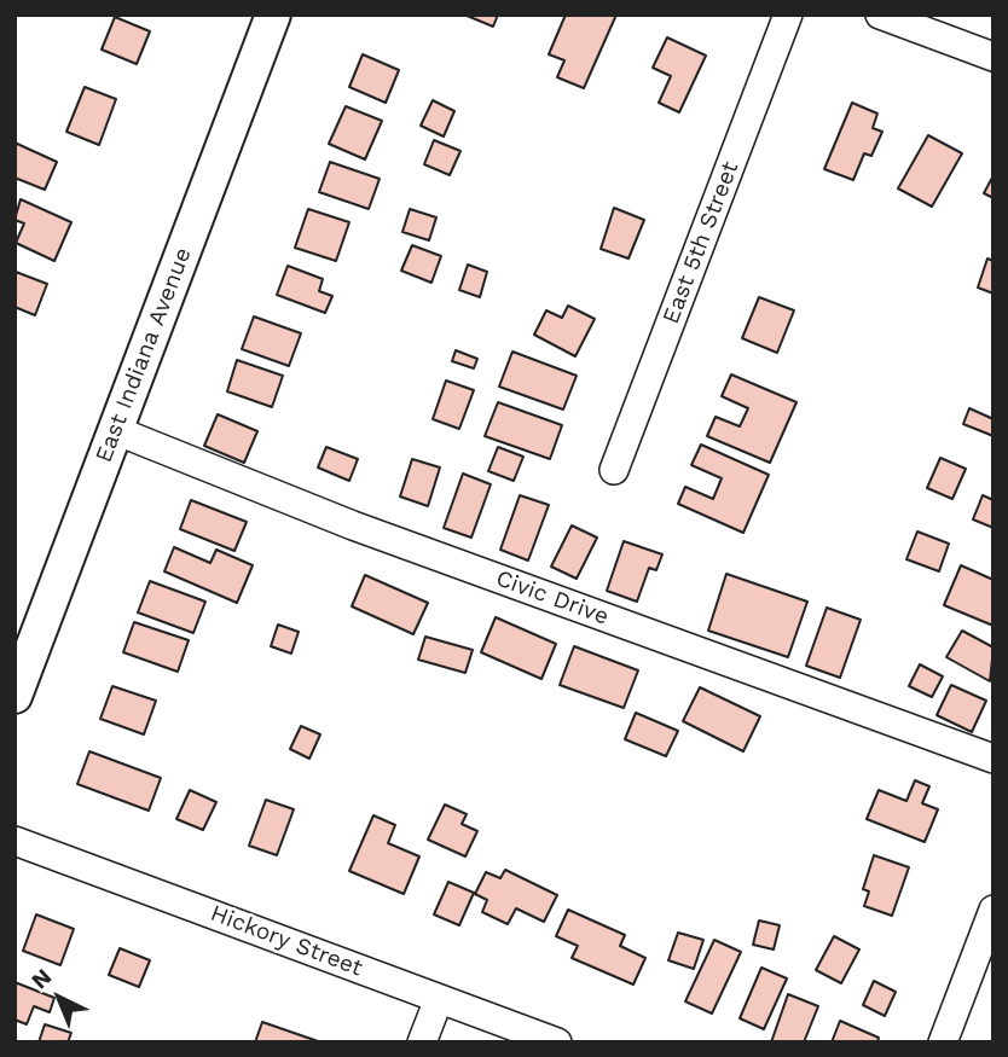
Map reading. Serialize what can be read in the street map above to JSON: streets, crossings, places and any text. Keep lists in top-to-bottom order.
{
  "streets": {
    "main road": ["East Indiana Avenue"],
    "street": ["East 5th Street", "Civic Drive", "Hickory Street"]
  },
  "crossings": [
    ["East Indiana Avenue", "Civic Drive"]
  ],
  "north": "top left"
}
